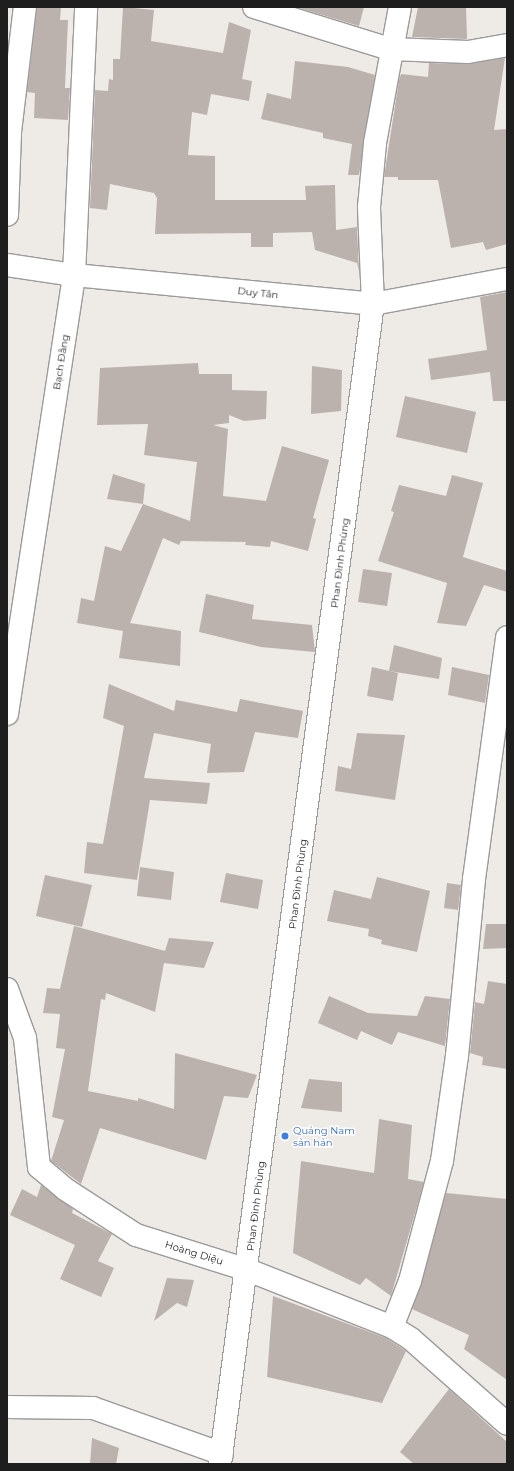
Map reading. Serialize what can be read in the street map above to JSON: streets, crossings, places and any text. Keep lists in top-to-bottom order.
{
  "streets": {
    "street": [
      "Duy Tân",
      "Bạch Đằng",
      "Phan Đình Phùng",
      "Hoàng Diệu"
    ]
  },
  "crossings": [
    ["Duy Tân", "Bạch Đằng"],
    ["Duy Tân", "Phan Đình Phùng"],
    ["Phan Đình Phùng", "Hoàng Diệu"]
  ],
  "places": ["Quảng Nam sản hản"]
}
